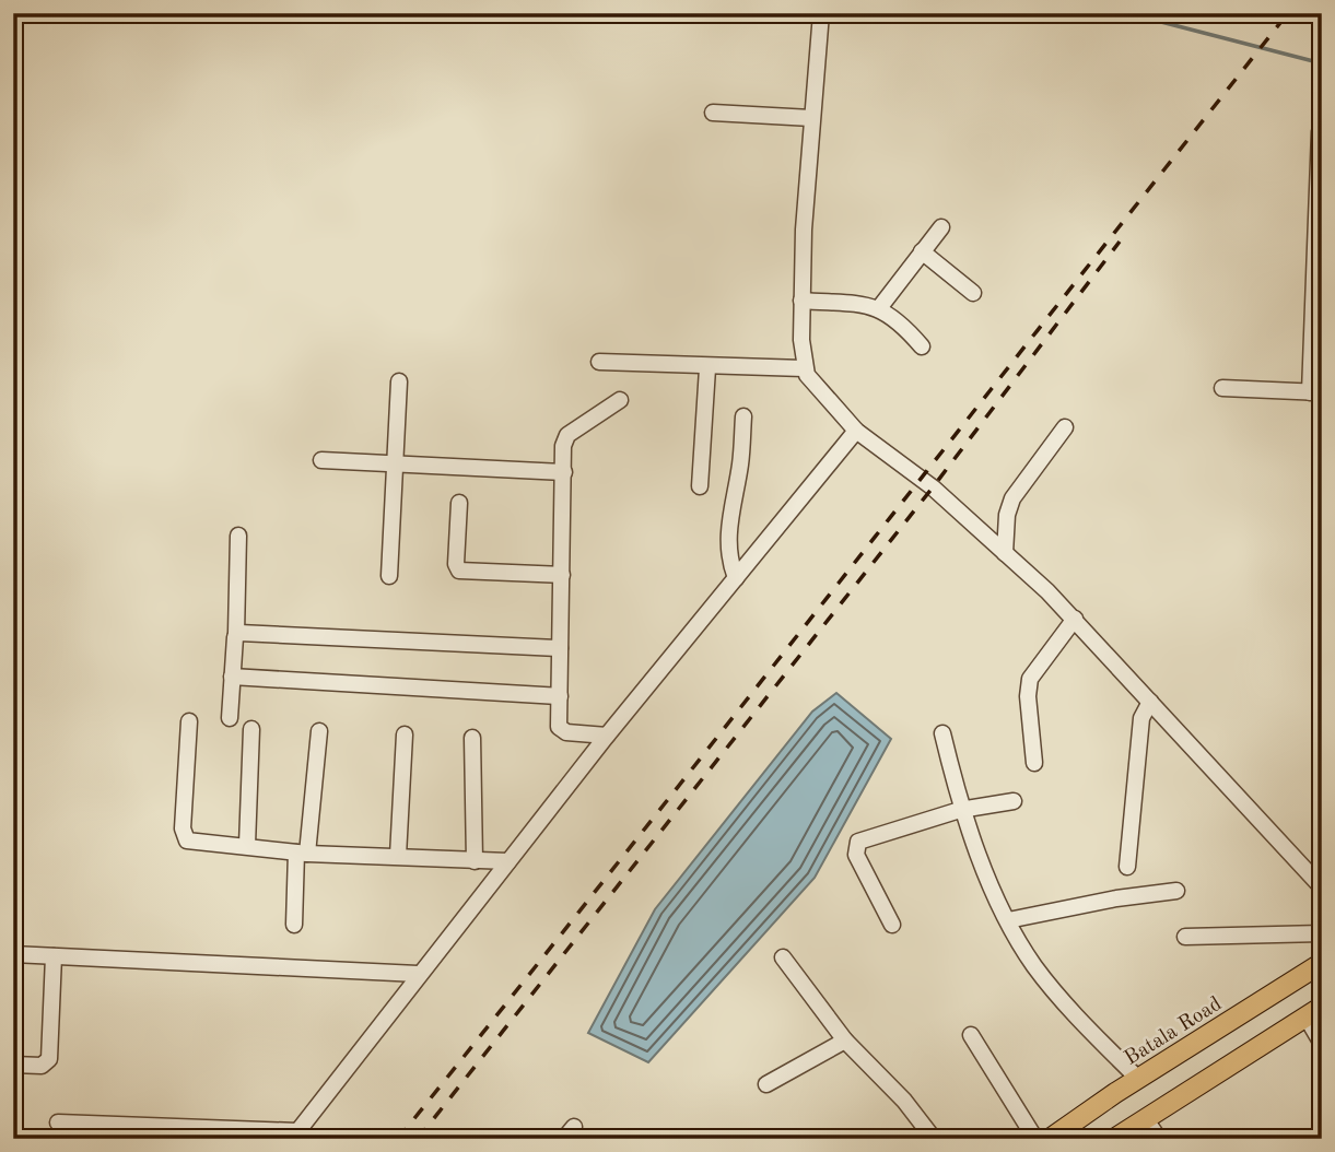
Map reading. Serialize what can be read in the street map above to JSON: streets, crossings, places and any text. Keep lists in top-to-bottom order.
{
  "streets": {
    "main road": ["Batala Road"]
  }
}
